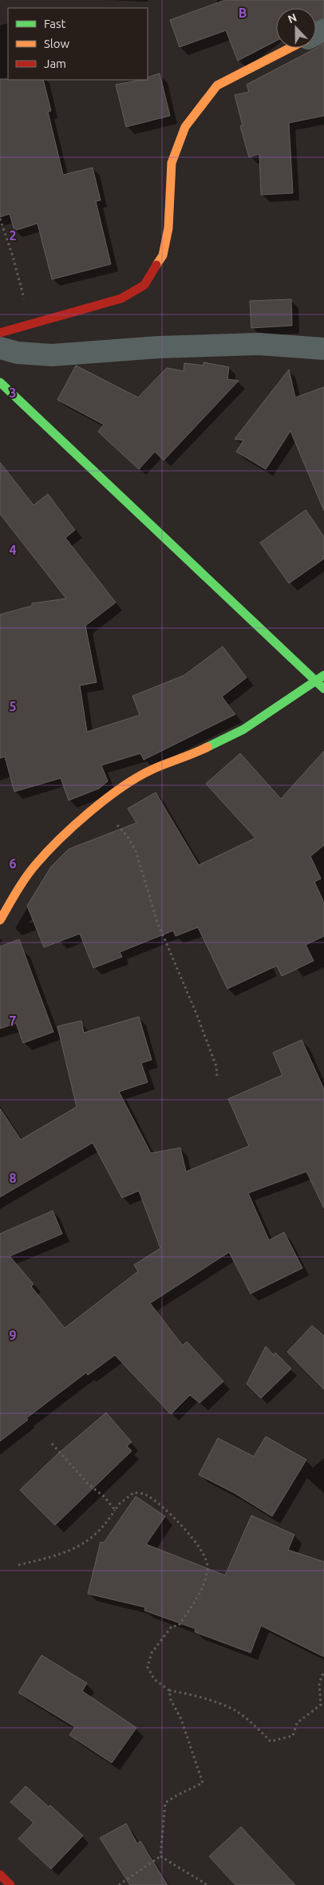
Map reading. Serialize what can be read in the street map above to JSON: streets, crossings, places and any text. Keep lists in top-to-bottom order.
{
  "legend": ["Fast", "Slow", "Jam"],
  "north": "top",
  "grid": {
    "columns": ["B"],
    "rows": [
      "2",
      "3",
      "4",
      "5",
      "6",
      "7",
      "8",
      "9"
    ]
  }
}
